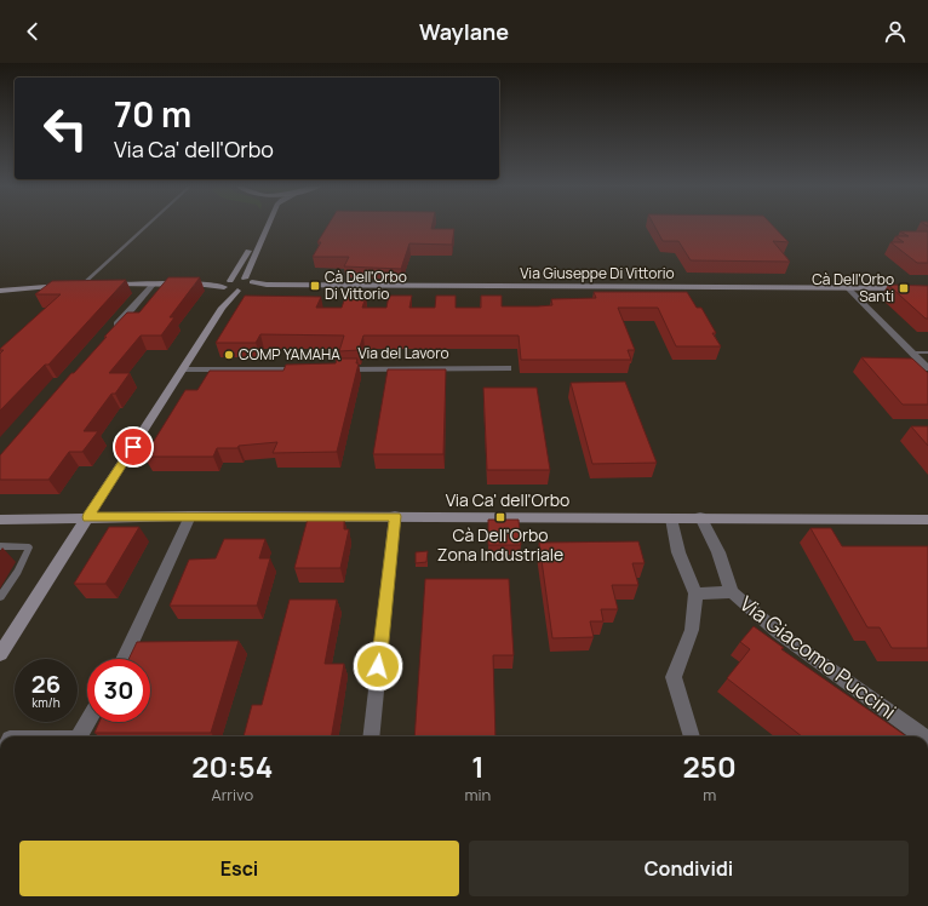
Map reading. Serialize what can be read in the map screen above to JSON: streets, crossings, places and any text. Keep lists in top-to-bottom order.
{
  "streets": {
    "street": [
      "Via Giuseppe Di Vittorio",
      "Via del Lavoro",
      "Via Ca' dell'Orbo",
      "Via Giacomo Puccini"
    ]
  },
  "crossings": [
    ["Via Ca' dell'Orbo", "Via Giacomo Puccini"]
  ],
  "places": {
    "transit": ["Cà Dell'Orbo Di Vittorio", "Cà Dell'Orbo Santi", "Cà Dell'Orbo Zona Industriale"],
    "other": ["COMP YAMAHA"]
  },
  "page": {
    "header": "Waylane",
    "turn": ["70 m", "Via Ca' dell'Orbo"],
    "speed": "26 km/h",
    "limit": "30",
    "eta": [
      "20:54",
      "Arrivo",
      "1",
      "min",
      "250",
      "m"
    ],
    "buttons": ["Esci", "Condividi"]
  }
}
